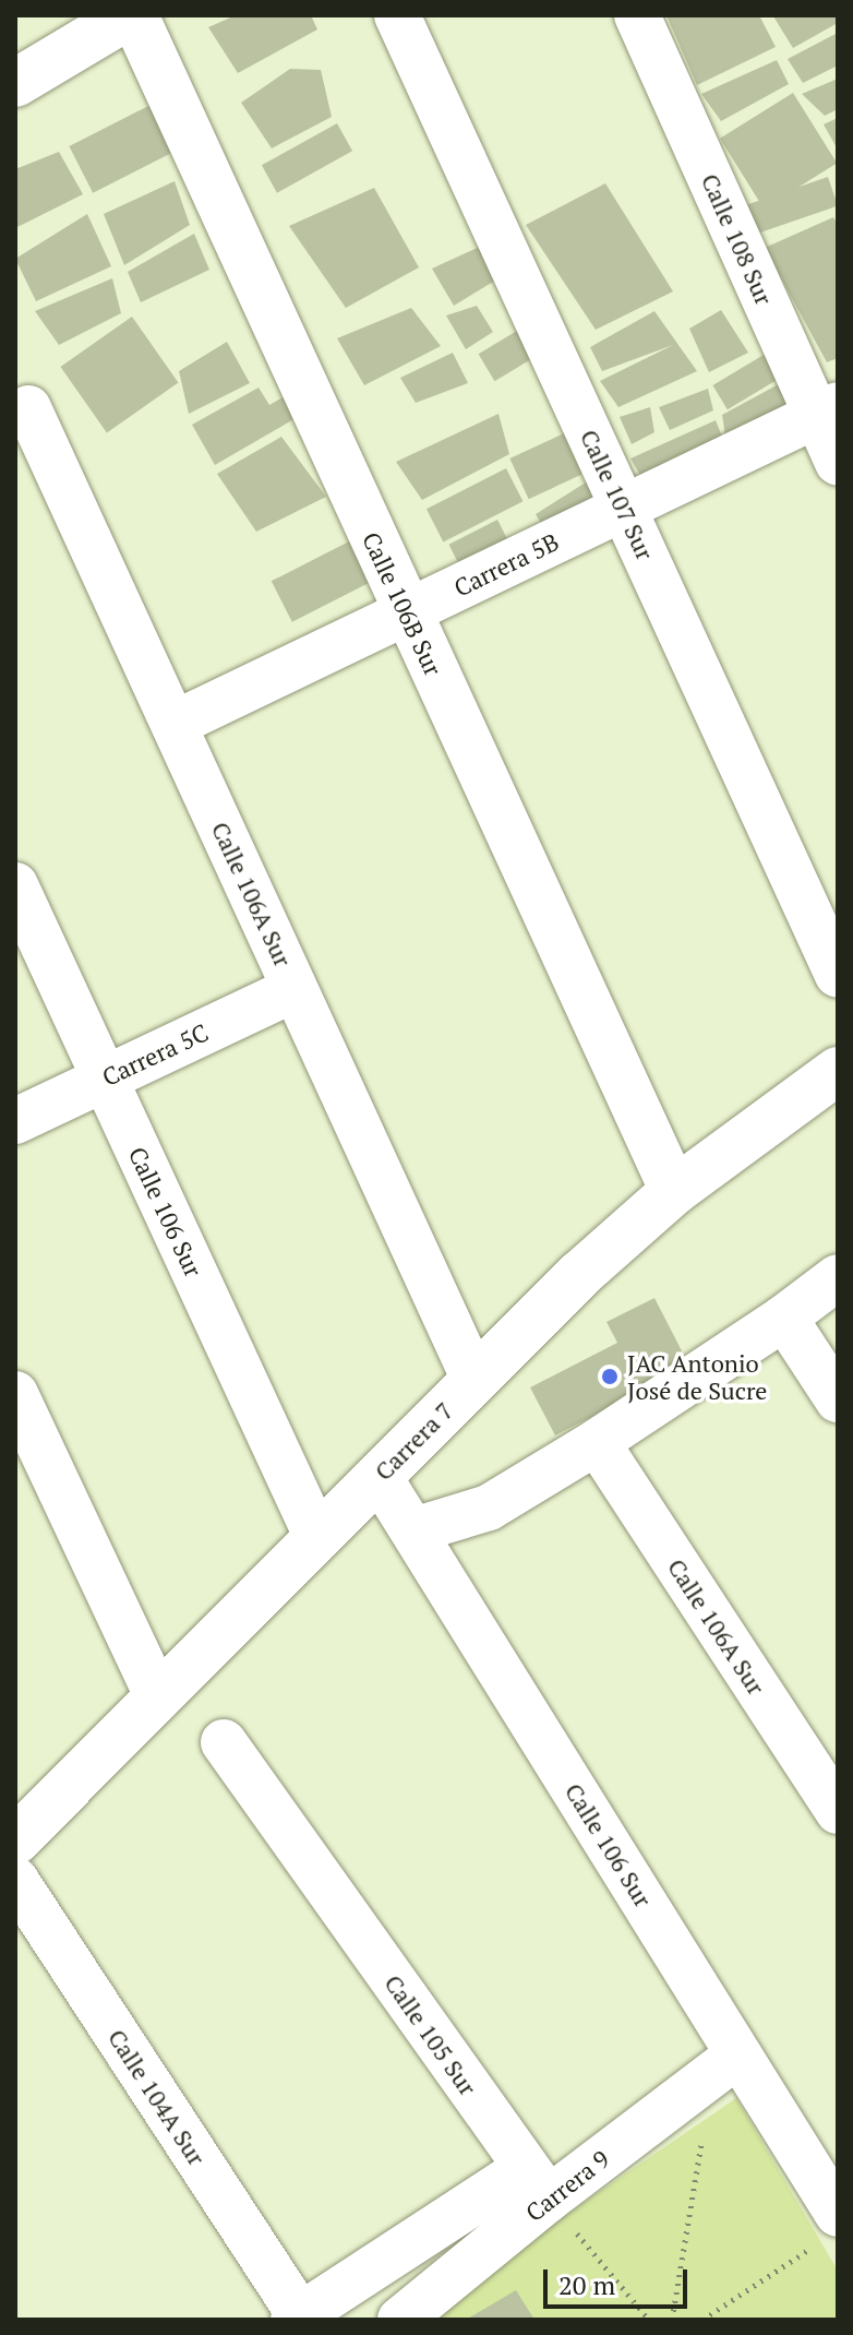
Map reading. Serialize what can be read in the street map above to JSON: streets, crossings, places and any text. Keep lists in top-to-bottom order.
{
  "streets": {
    "street": [
      "Calle 108 Sur",
      "Calle 107 Sur",
      "Carrera 5B",
      "Calle 106B Sur",
      "Calle 106A Sur",
      "Carrera 5C",
      "Calle 106 Sur",
      "Carrera 7",
      "Calle 105 Sur",
      "Calle 104A Sur",
      "Carrera 9"
    ]
  },
  "crossings": [
    ["Calle 108 Sur", "Carrera 5B"],
    ["Calle 107 Sur", "Carrera 5B"],
    ["Carrera 5B", "Calle 106B Sur"],
    ["Carrera 5B", "Calle 106A Sur"],
    ["Calle 106B Sur", "Carrera 7"],
    ["Calle 106A Sur", "Carrera 5C"],
    ["Calle 106A Sur", "Carrera 7"],
    ["Carrera 5C", "Calle 106 Sur"],
    ["Calle 106 Sur", "Carrera 7"],
    ["Calle 106 Sur", "Carrera 9"],
    ["Calle 105 Sur", "Carrera 9"],
    ["Calle 104A Sur", "Carrera 9"]
  ],
  "places": ["JAC Antonio José de Sucre"],
  "scale_bar": "20 m"
}
